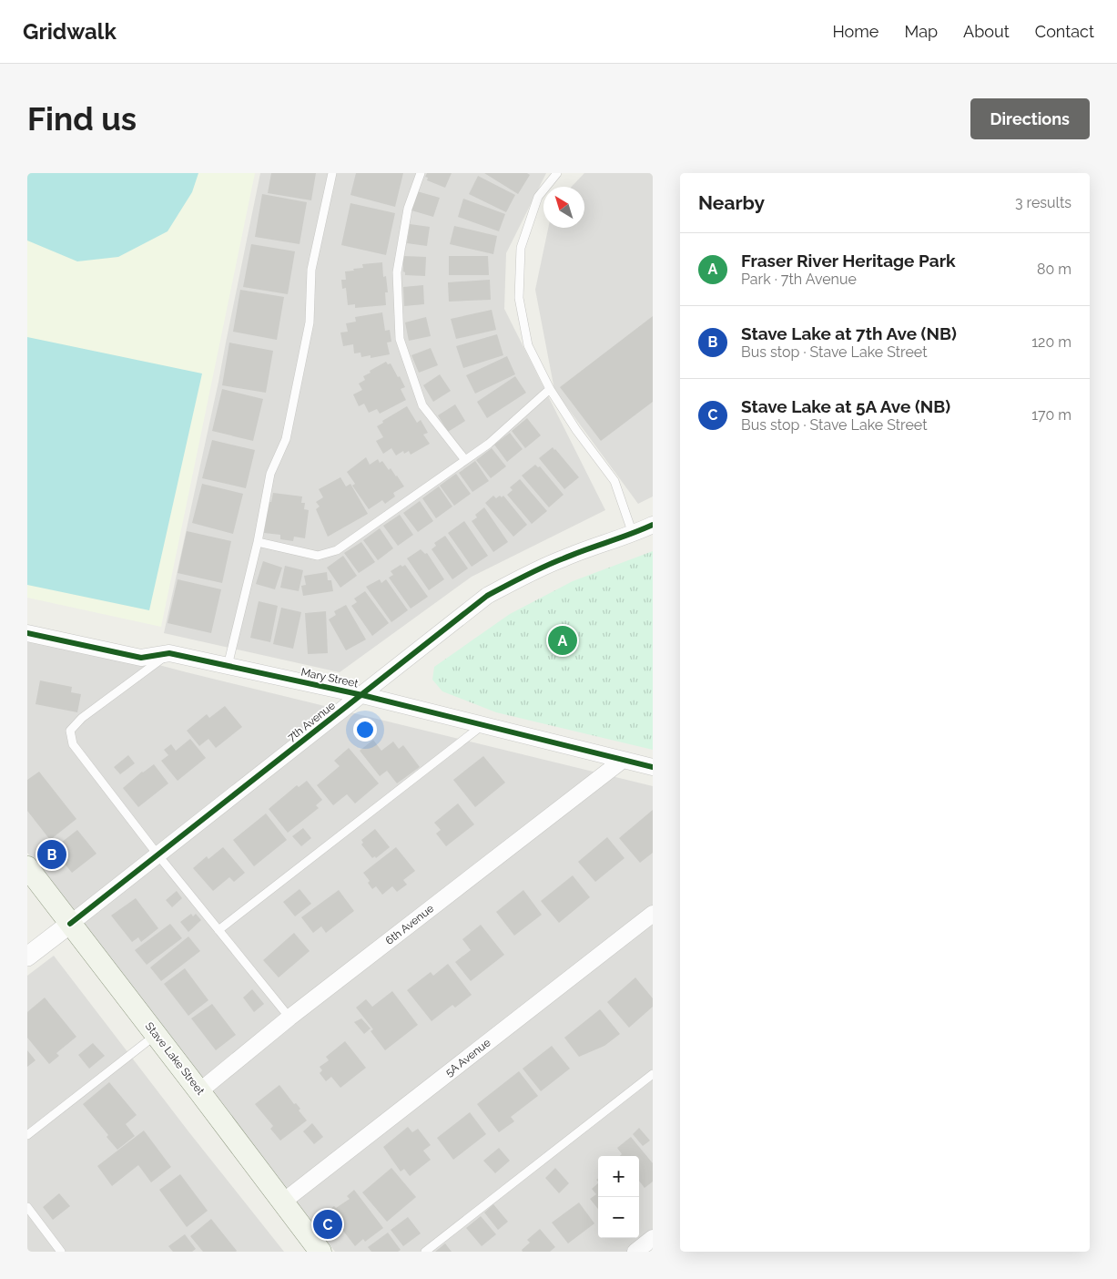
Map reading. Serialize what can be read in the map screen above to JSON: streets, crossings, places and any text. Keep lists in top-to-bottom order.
{
  "streets": {
    "main road": ["Stave Lake Street"],
    "street": [
      "Mary Street",
      "7th Avenue",
      "6th Avenue",
      "5A Avenue"
    ]
  },
  "crossings": [
    ["Mary Street", "7th Avenue"],
    ["Mary Street", "6th Avenue"],
    ["7th Avenue", "Stave Lake Street"],
    ["6th Avenue", "Stave Lake Street"],
    ["5A Avenue", "Stave Lake Street"]
  ],
  "north": "top left",
  "page": {
    "header": "Gridwalk",
    "nav": [
      "Home",
      "Map",
      "About",
      "Contact"
    ],
    "buttons": "Directions",
    "title": "Find us",
    "heading": ["Nearby", "3 results"],
    "list": [
      {
        "mark": "A",
        "name": "Fraser River Heritage Park",
        "note": "Park · 7th Avenue",
        "value": "80 m"
      },
      {
        "mark": "B",
        "name": "Stave Lake at 7th Ave (NB)",
        "note": "Bus stop · Stave Lake Street",
        "value": "120 m"
      },
      {
        "mark": "C",
        "name": "Stave Lake at 5A Ave (NB)",
        "note": "Bus stop · Stave Lake Street",
        "value": "170 m"
      }
    ],
    "pins": ["A", "B", "C"],
    "map_buttons": ["+", "−"]
  }
}
